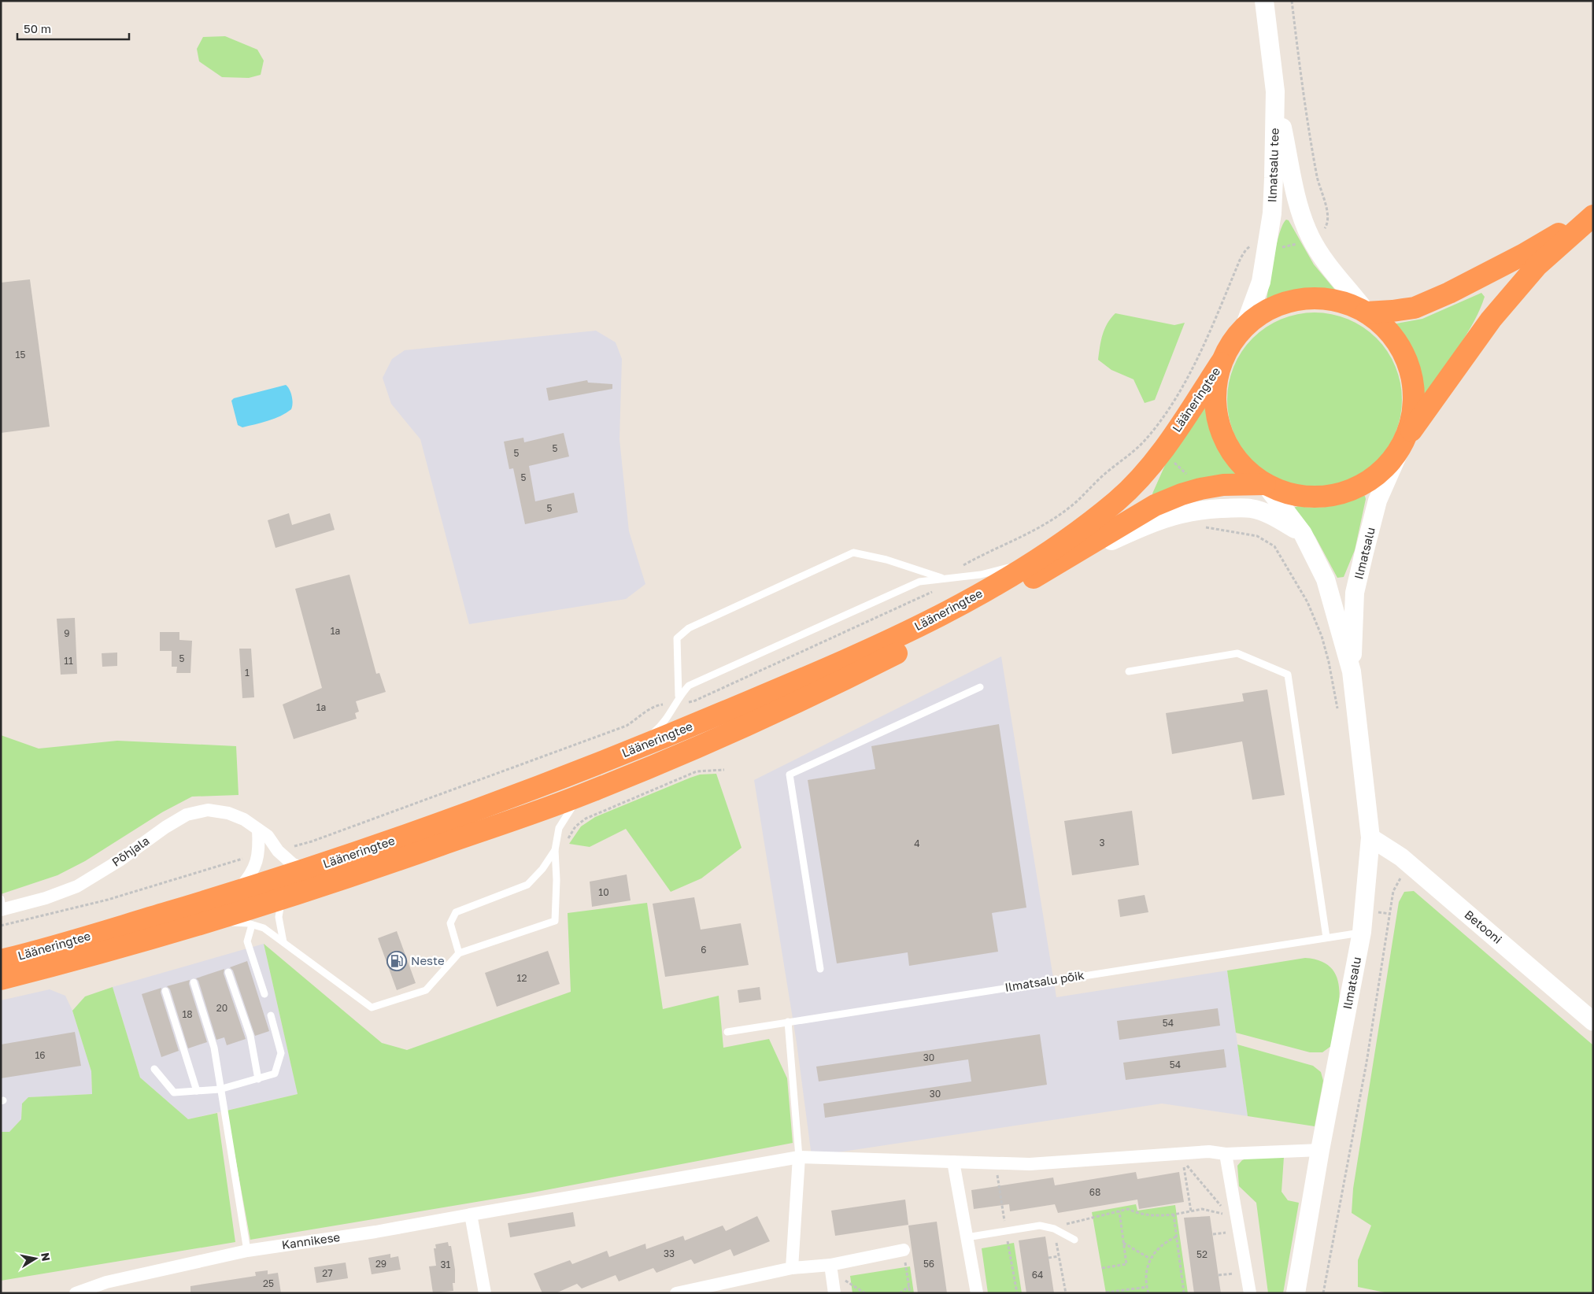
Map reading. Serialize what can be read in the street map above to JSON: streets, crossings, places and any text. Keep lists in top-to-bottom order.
{
  "streets": {
    "highway": ["Lääneringtee"],
    "street": [
      "Ilmatsalu tee",
      "Ilmatsalu",
      "Põhjala",
      "Betooni",
      "Kannikese"
    ],
    "lane": ["Ilmatsalu põik"]
  },
  "crossings": [
    ["Lääneringtee", "Ilmatsalu"],
    ["Lääneringtee", "Põhjala"],
    ["Ilmatsalu", "Betooni"],
    ["Ilmatsalu", "Ilmatsalu põik"],
    ["Ilmatsalu", "Kannikese"]
  ],
  "places": {
    "fuel station": ["Neste"]
  },
  "house_numbers": [
    "15",
    "5",
    "5",
    "5",
    "5",
    "1a",
    "9",
    "5",
    "11",
    "1",
    "1a",
    "3",
    "4",
    "10",
    "6",
    "12",
    "20",
    "18",
    "54",
    "16",
    "30",
    "54",
    "30",
    "68",
    "33",
    "52",
    "29",
    "56",
    "31",
    "27",
    "64",
    "25"
  ],
  "scale_bar": "50 m",
  "north": "right"
}
